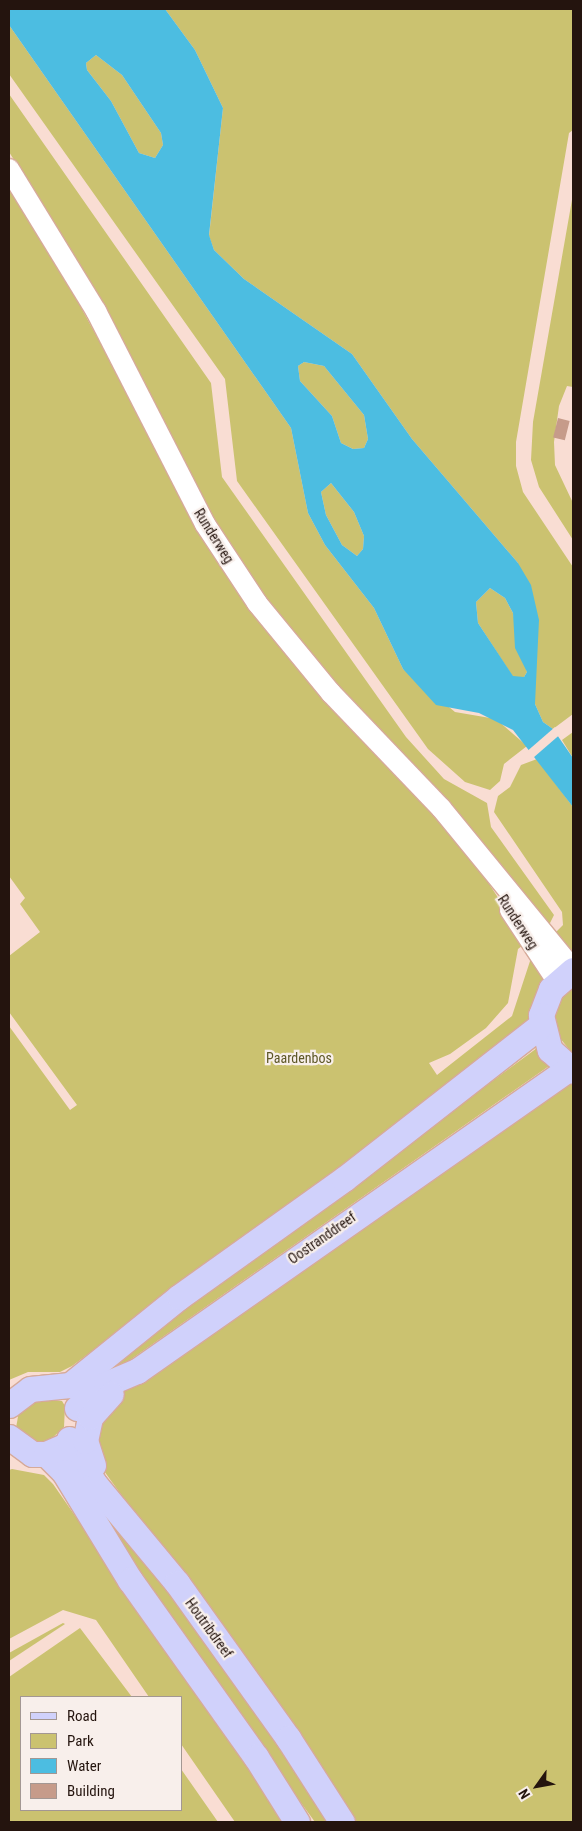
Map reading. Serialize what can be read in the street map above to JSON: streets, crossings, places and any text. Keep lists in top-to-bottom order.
{
  "streets": {
    "main road": ["Oostranddreef", "Houtribdreef"],
    "street": ["Runderweg"]
  },
  "parks": ["Paardenbos"],
  "legend": [
    "Road",
    "Park",
    "Water",
    "Building"
  ],
  "north": "bottom left"
}
